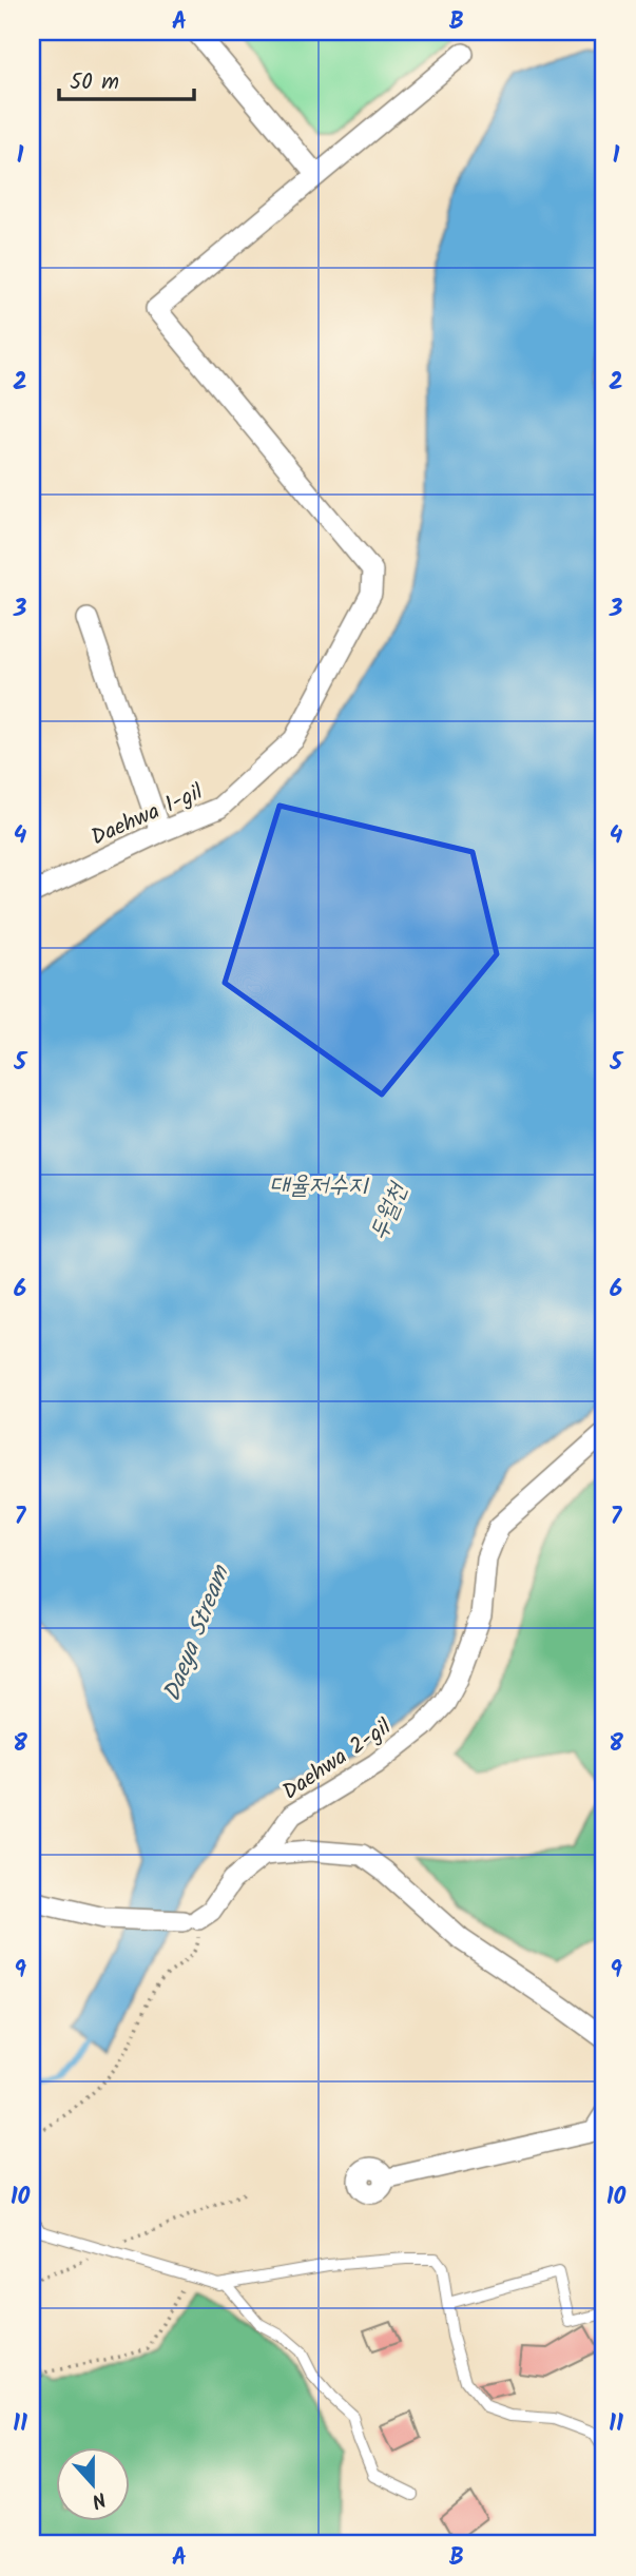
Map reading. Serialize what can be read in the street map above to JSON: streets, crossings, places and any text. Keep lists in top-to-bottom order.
{
  "streets": {
    "street": ["Daehwa 1-gil", "Daehwa 2-gil"]
  },
  "water": ["대율저수지", "두월천", "Daeya Stream"],
  "scale_bar": "50 m",
  "north": "bottom",
  "grid": {
    "columns": ["A", "B"],
    "rows": [
      "1",
      "2",
      "3",
      "4",
      "5",
      "6",
      "7",
      "8",
      "9",
      "10",
      "11"
    ]
  }
}
